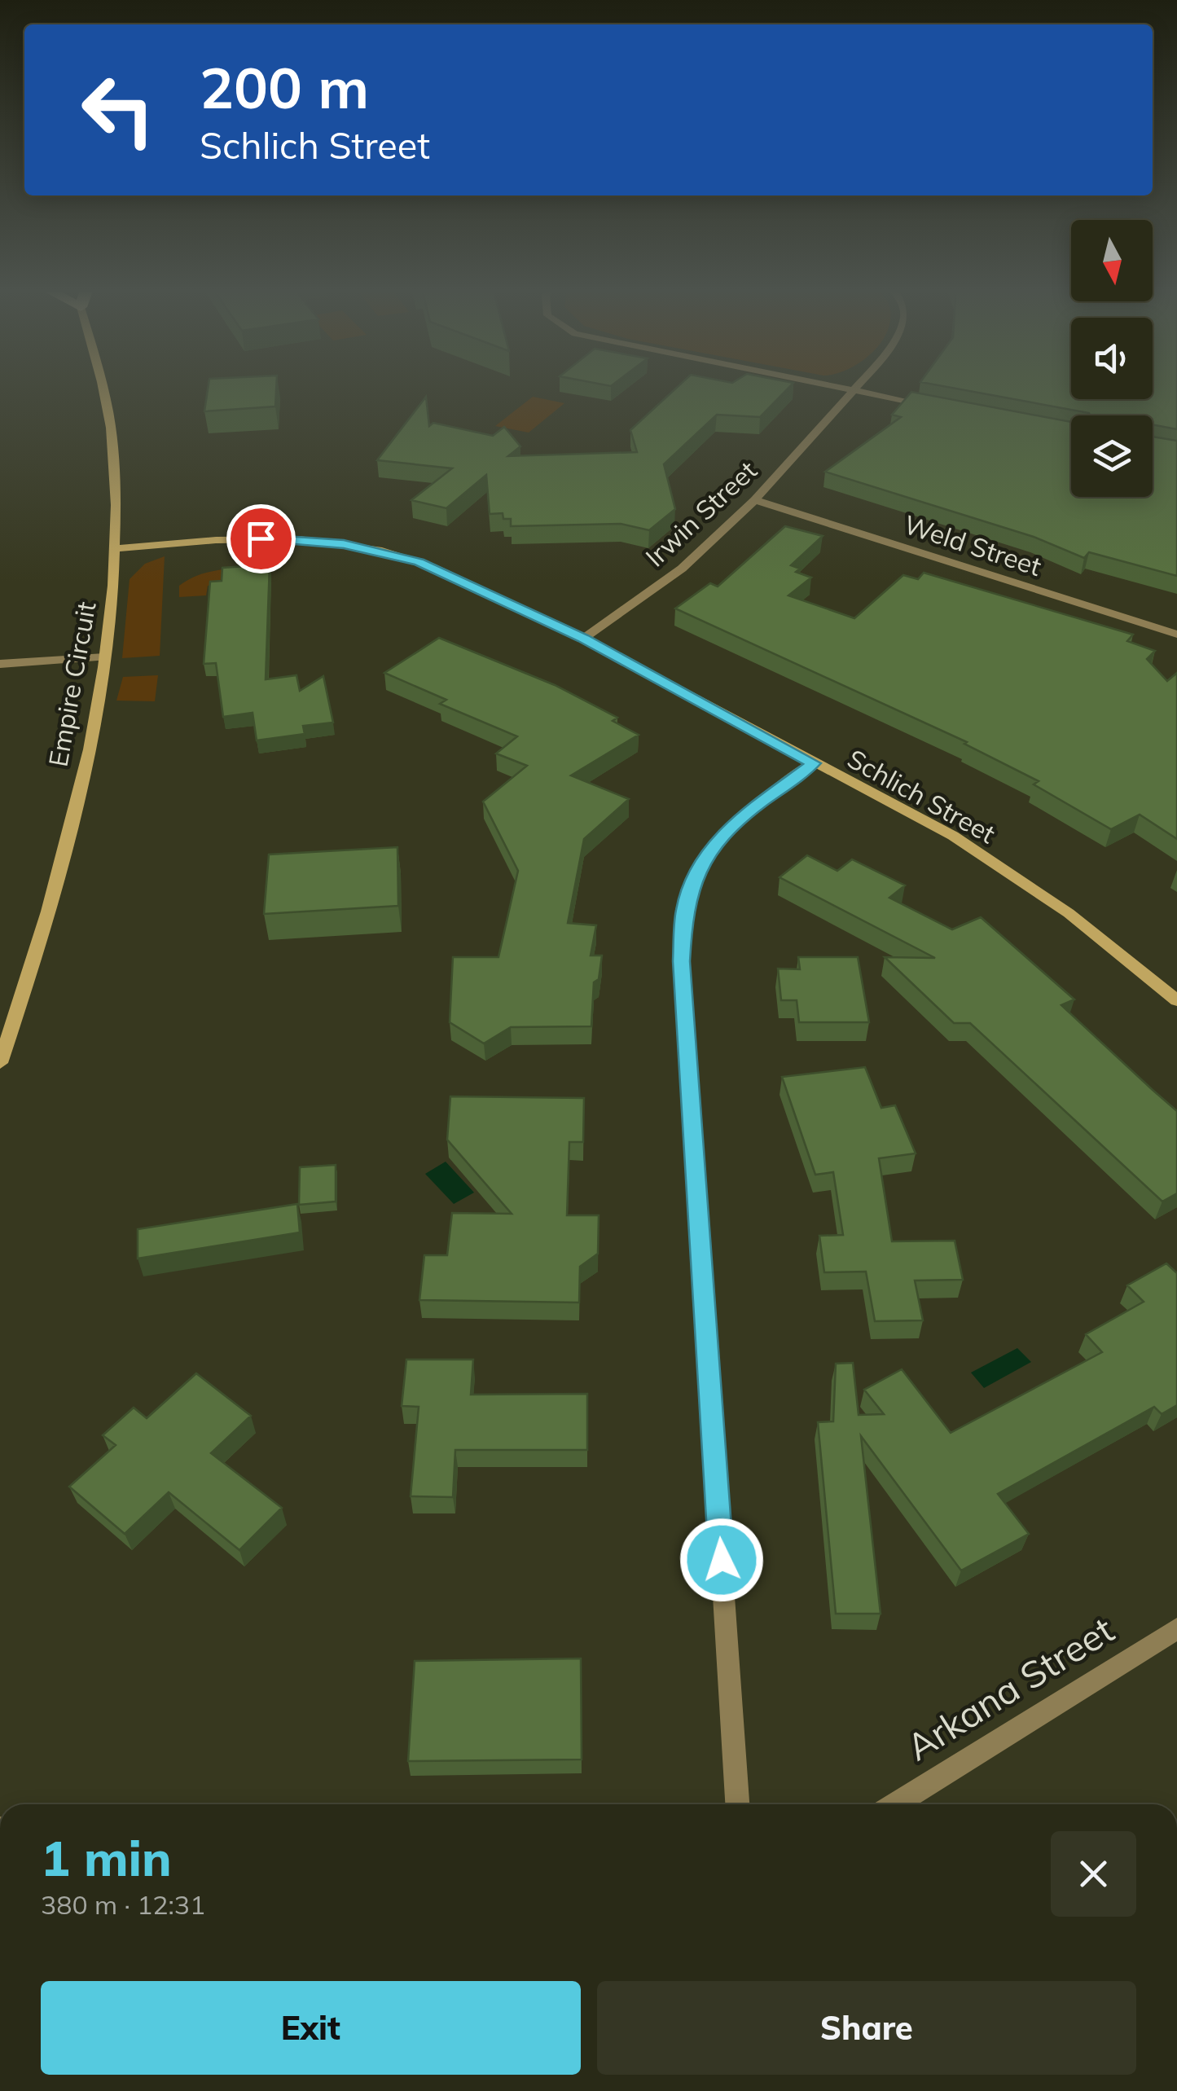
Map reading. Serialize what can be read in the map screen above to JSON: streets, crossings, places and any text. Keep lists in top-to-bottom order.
{
  "streets": {
    "street": [
      "Irwin Street",
      "Weld Street",
      "Empire Circuit",
      "Schlich Street",
      "Arkana Street"
    ]
  },
  "crossings": [
    ["Irwin Street", "Weld Street"],
    ["Irwin Street", "Schlich Street"],
    ["Empire Circuit", "Schlich Street"]
  ],
  "north": "bottom",
  "page": {
    "turn": ["200 m", "Schlich Street"],
    "heading": ["1 min", "380 m · 12:31"],
    "buttons": ["Exit", "Share"]
  }
}
